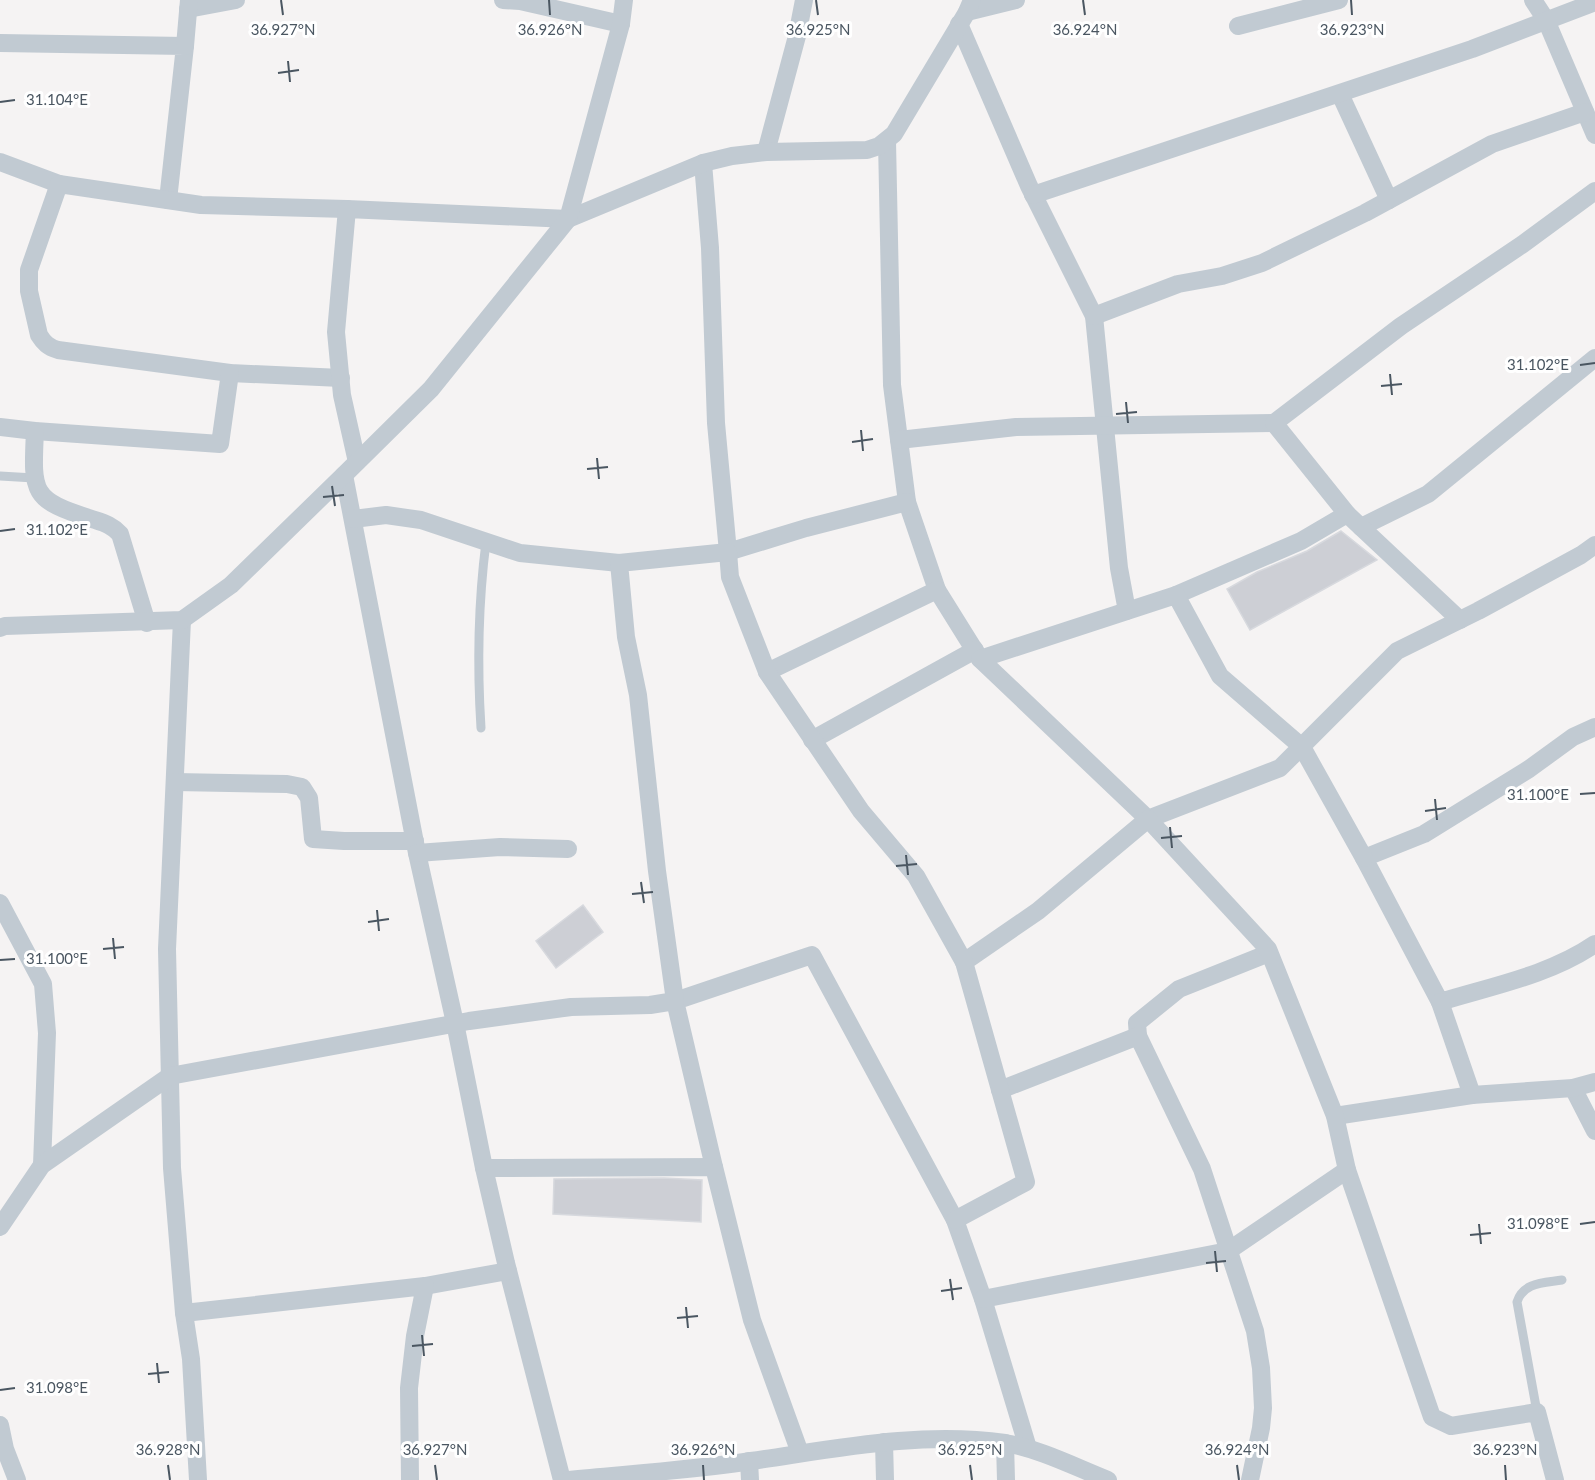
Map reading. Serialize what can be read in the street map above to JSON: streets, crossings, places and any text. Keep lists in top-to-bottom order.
{
  "coordinates": [
    "36.927°N",
    "36.926°N",
    "36.925°N",
    "36.924°N",
    "36.923°N",
    "31.104°E",
    "31.102°E",
    "31.100°E",
    "31.098°E",
    "36.928°N"
  ]
}
